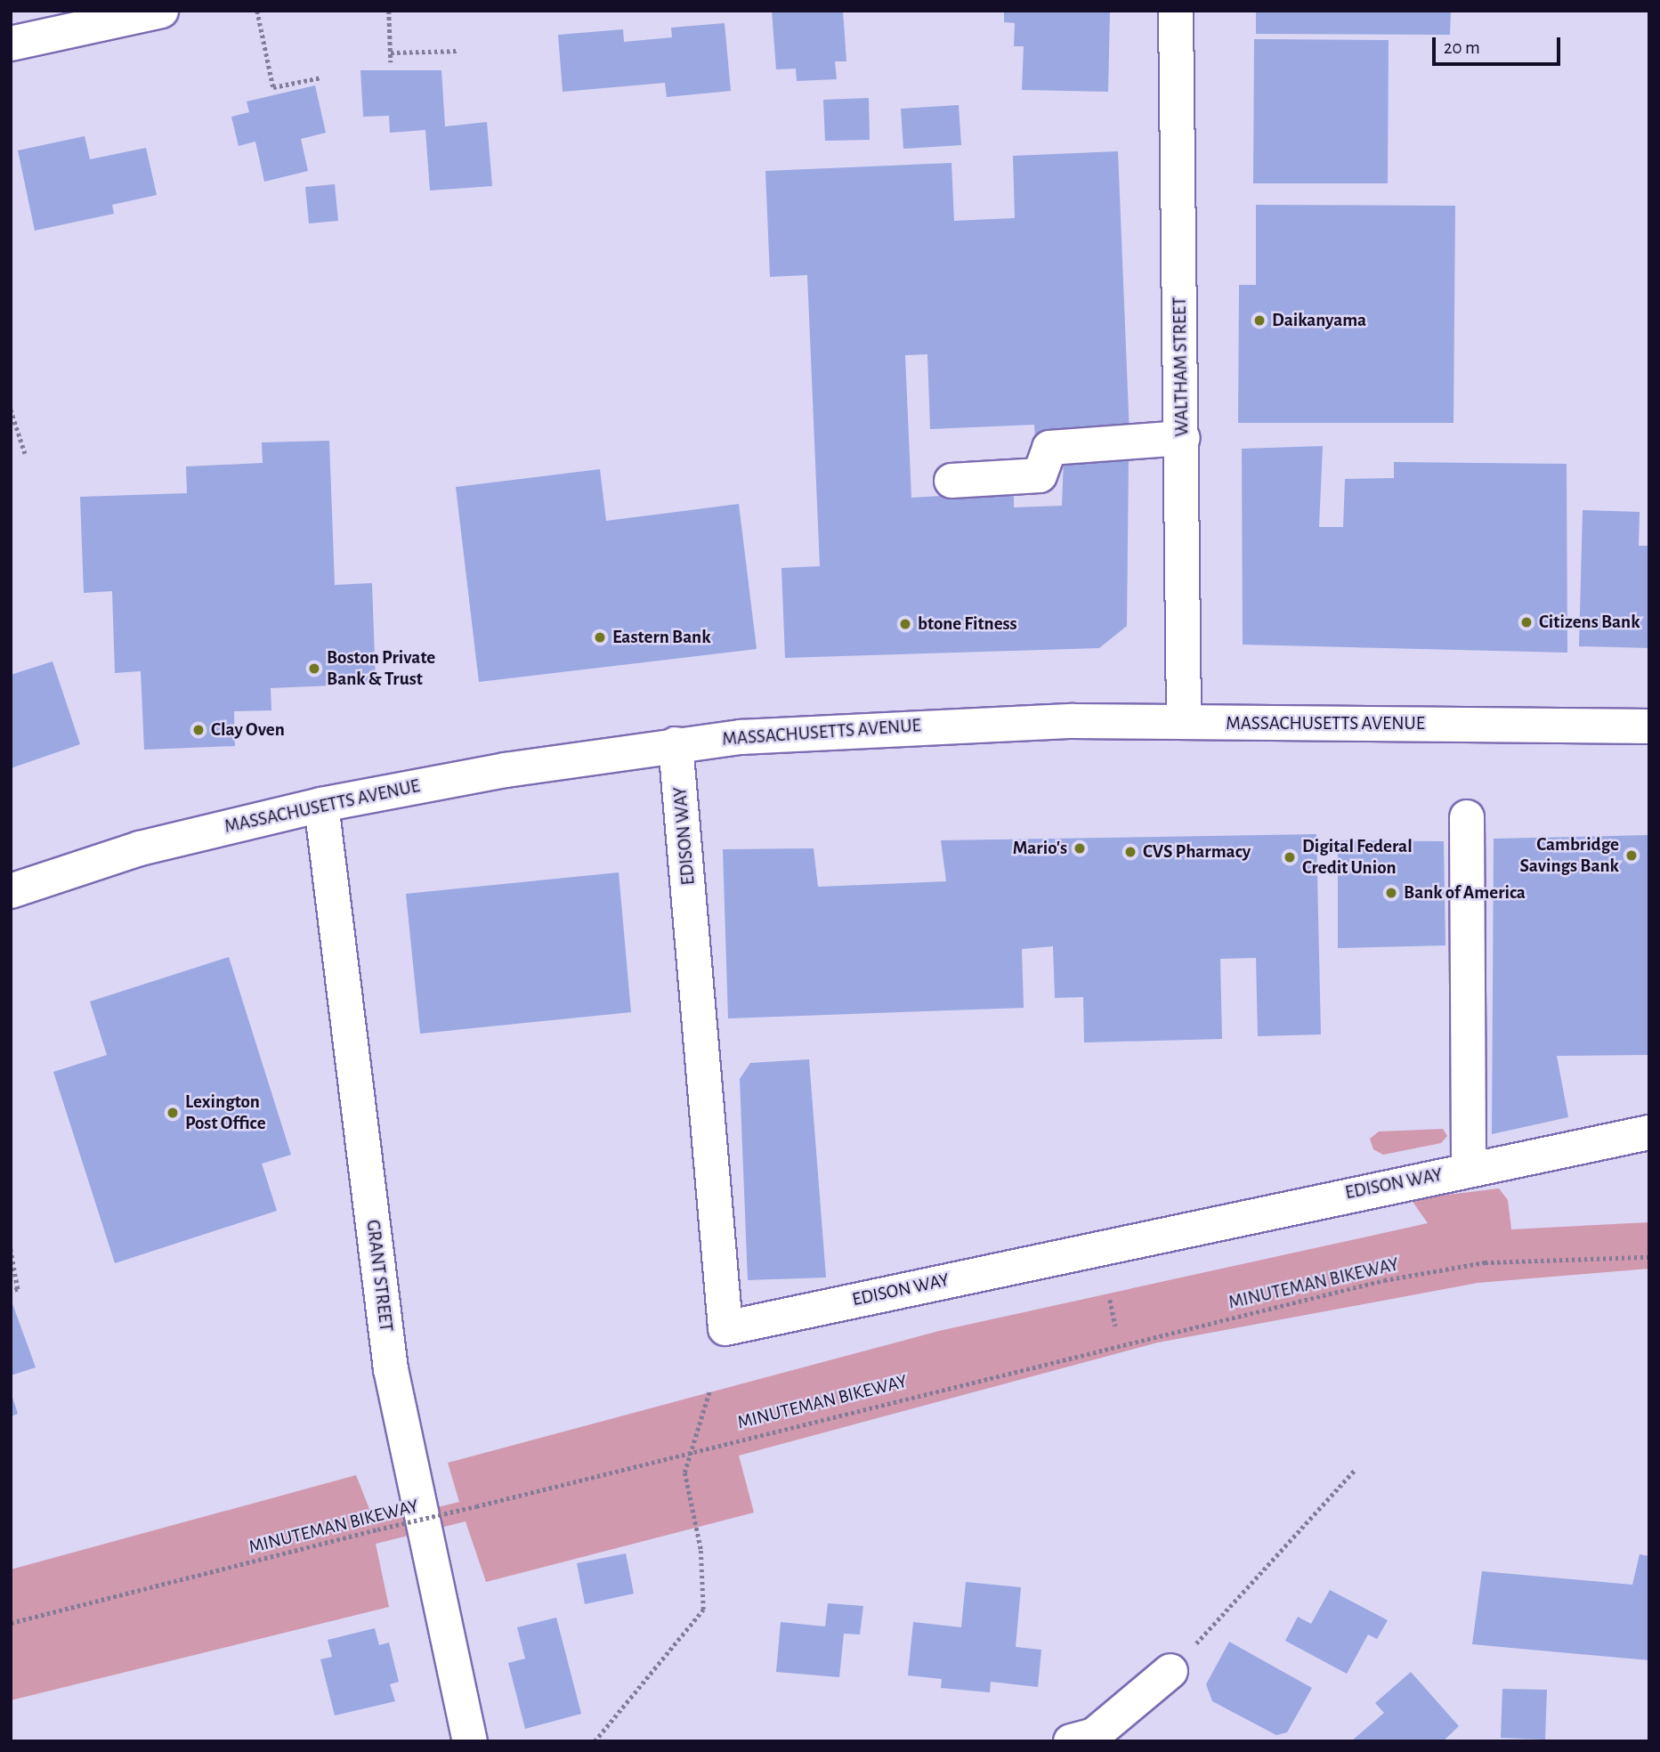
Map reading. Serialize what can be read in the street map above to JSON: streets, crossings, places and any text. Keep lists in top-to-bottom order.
{
  "streets": {
    "street": [
      "WALTHAM STREET",
      "MASSACHUSETTS AVENUE",
      "EDISON WAY",
      "GRANT STREET"
    ],
    "path": ["MINUTEMAN BIKEWAY"]
  },
  "crossings": [
    ["WALTHAM STREET", "MASSACHUSETTS AVENUE"],
    ["MASSACHUSETTS AVENUE", "EDISON WAY"],
    ["MASSACHUSETTS AVENUE", "GRANT STREET"]
  ],
  "places": [
    "Daikanyama",
    "Citizens Bank",
    "btone Fitness",
    "Eastern Bank",
    "Boston Private Bank & Trust",
    "Clay Oven",
    "Mario's",
    "CVS Pharmacy",
    "Cambridge Savings Bank",
    "Digital Federal Credit Union",
    "Bank of America",
    "Lexington Post Office"
  ],
  "scale_bar": "20 m"
}
